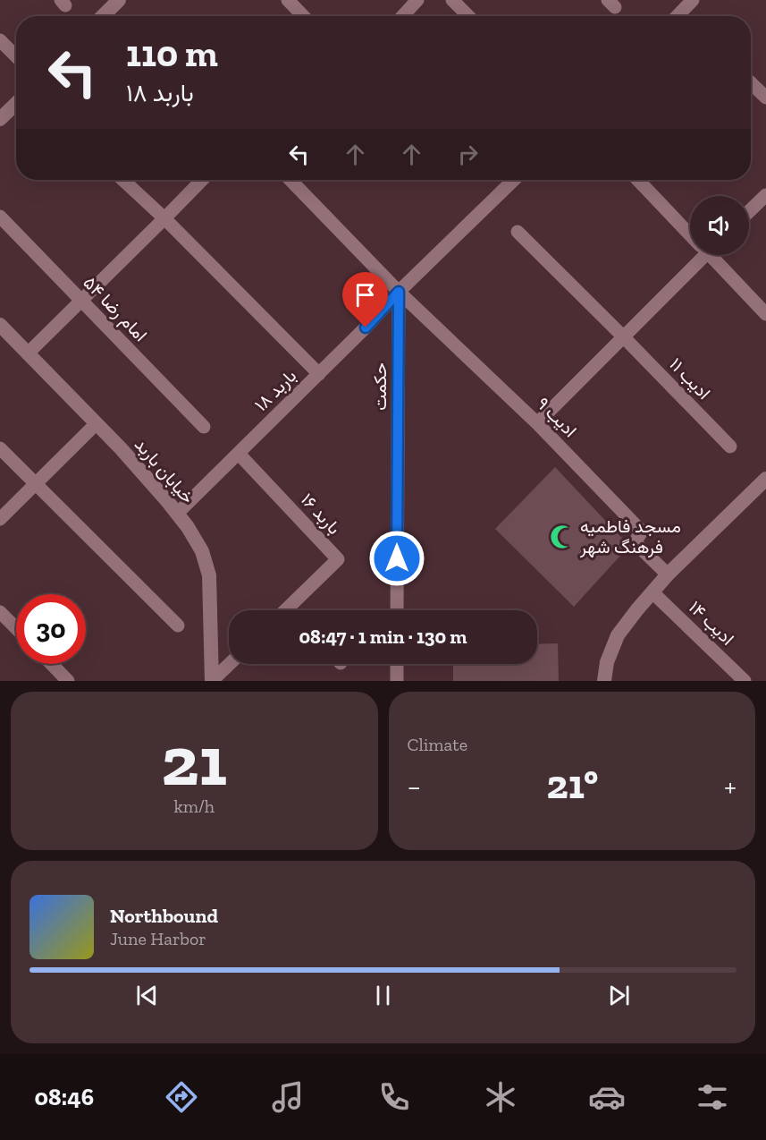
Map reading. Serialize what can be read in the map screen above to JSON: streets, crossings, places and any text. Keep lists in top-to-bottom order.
{
  "streets": {
    "street": [
      "امام رضا ۵۴",
      "ادیب ۱۱",
      "حکمت",
      "باربد ۱۸",
      "ادیب ۹",
      "خیابان باربد",
      "باربد ۱۶",
      "ادیب ۱۴"
    ]
  },
  "crossings": [
    ["حکمت", "باربد ۱۸"],
    ["حکمت", "ادیب ۹"],
    ["باربد ۱۸", "ادیب ۹"],
    ["باربد ۱۸", "خیابان باربد"],
    ["باربد ۱۸", "باربد ۱۶"]
  ],
  "places": {
    "mosque": ["مسجد فاطمیه فرهنگ شهر"]
  },
  "page": {
    "turn": ["110 m", "باربد ۱۸"],
    "limit": "30",
    "trip": "08:47 · 1 min · 130 m",
    "tile": [
      ["21", "km/h"],
      "Climate"
    ],
    "heat": ["−", "21°", "+"],
    "song": ["Northbound", "June Harbor"],
    "tabs": "08:46"
  }
}
